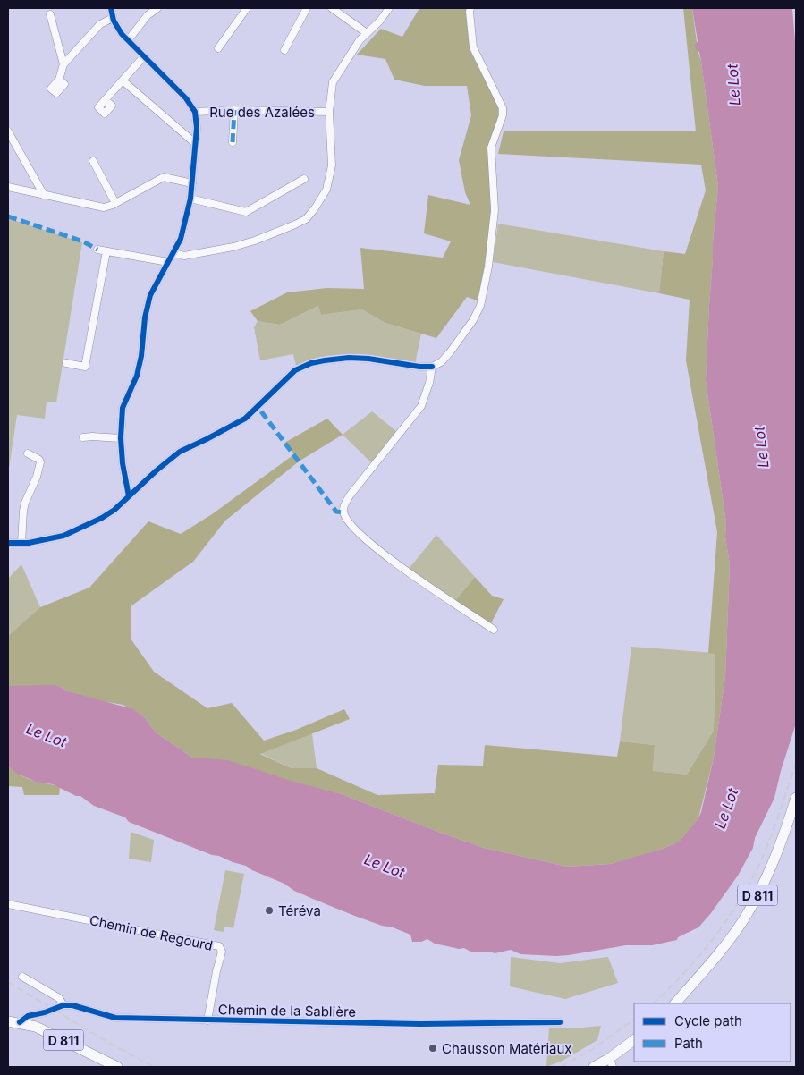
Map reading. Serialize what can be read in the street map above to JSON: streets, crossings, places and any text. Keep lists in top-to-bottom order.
{
  "streets": {
    "main road": ["D 811"],
    "street": ["Rue des Azalées", "Chemin de Regourd", "Chemin de la Sablière"]
  },
  "crossings": [
    ["Chemin de Regourd", "Chemin de la Sablière"]
  ],
  "water": ["Le Lot"],
  "places": ["Téréva", "Chausson Matériaux"],
  "legend": ["Cycle path", "Path"]
}
